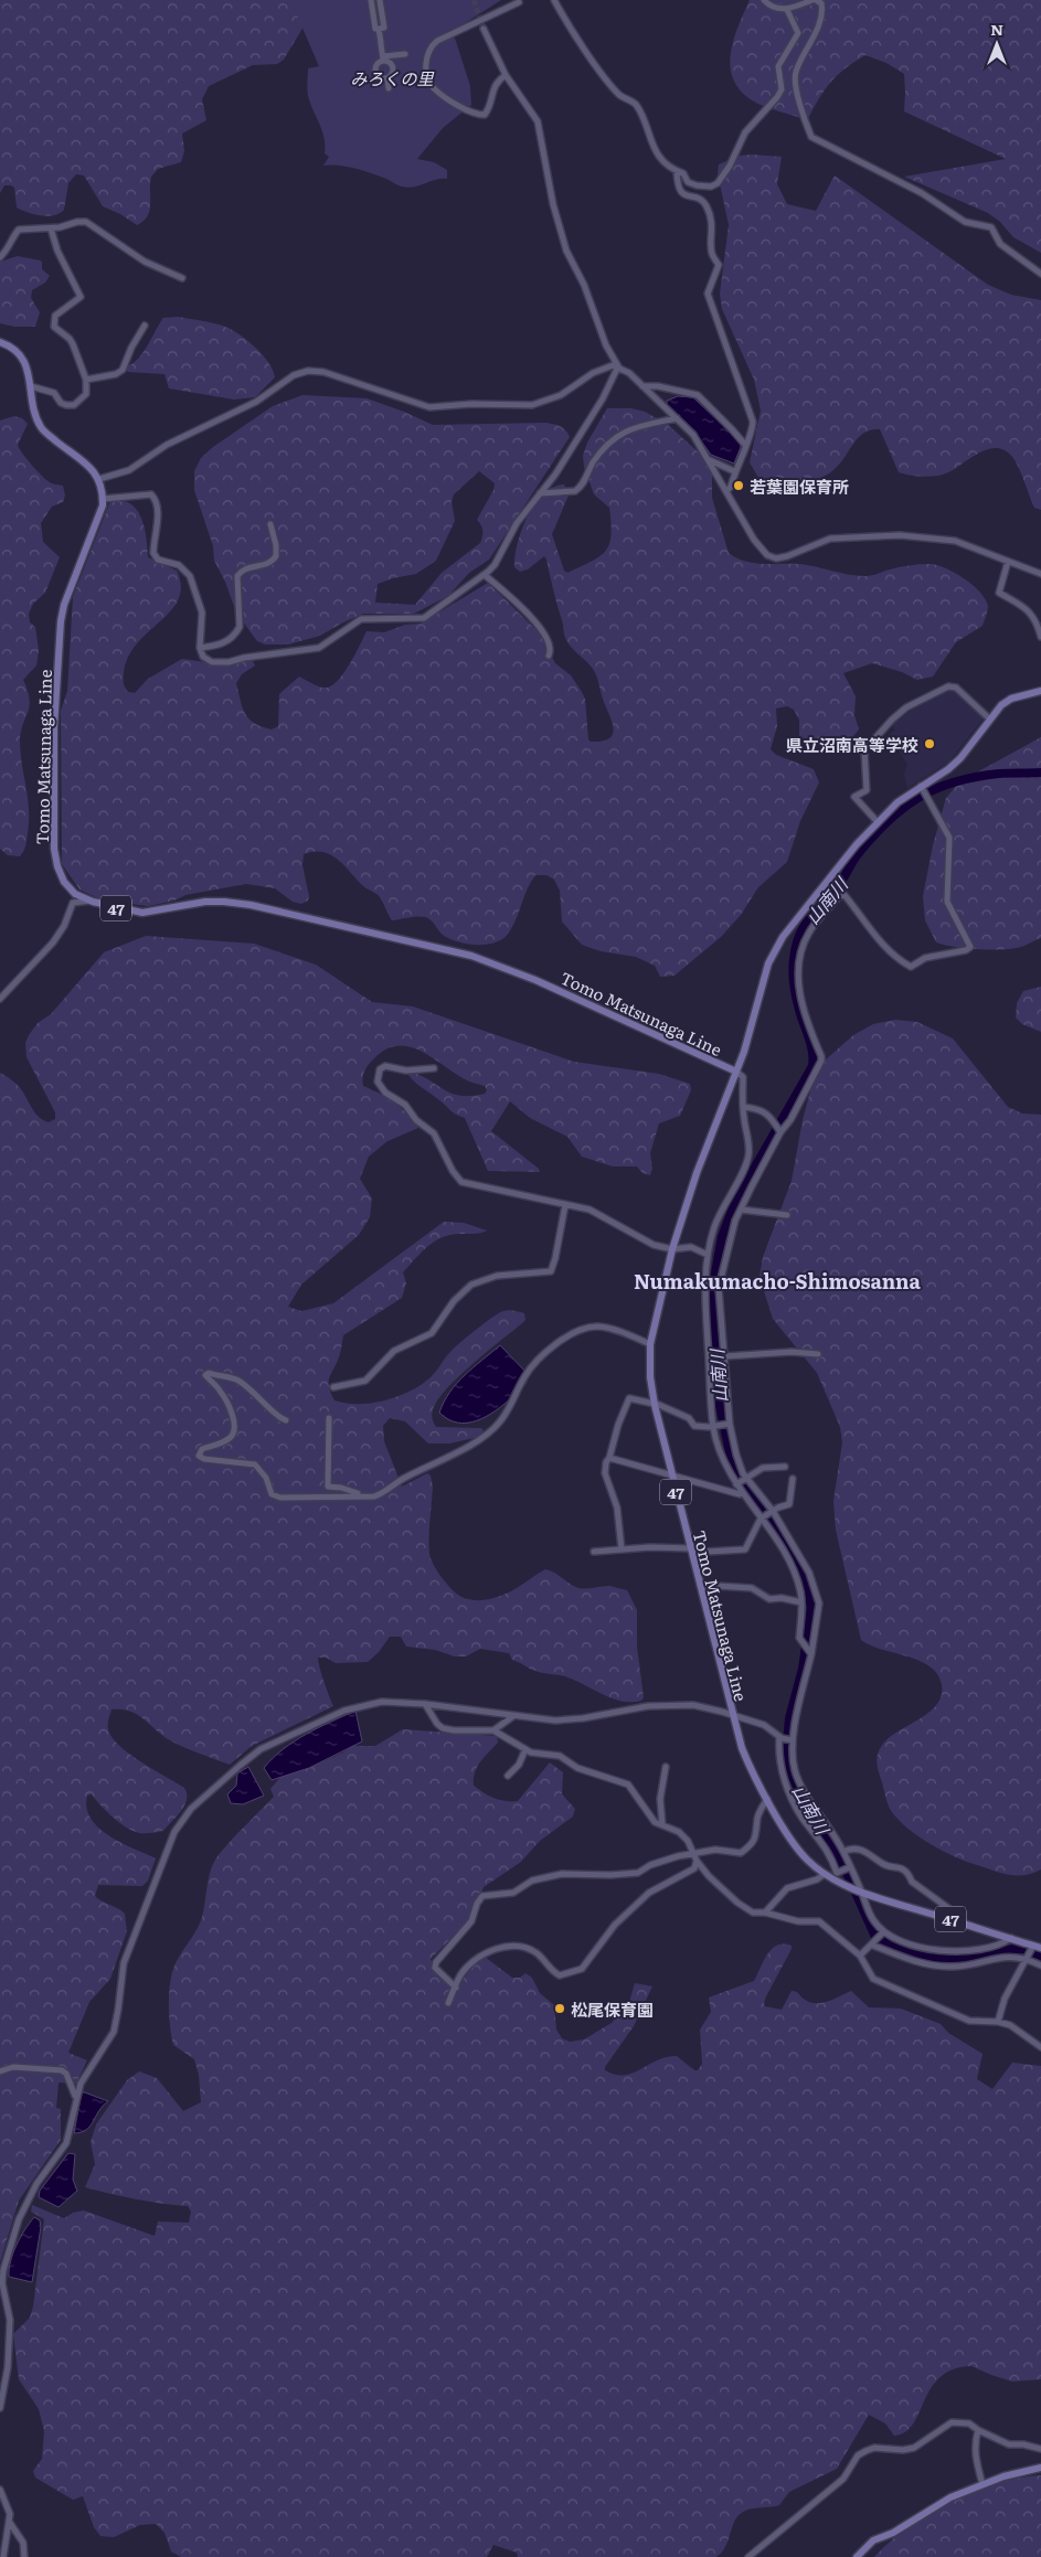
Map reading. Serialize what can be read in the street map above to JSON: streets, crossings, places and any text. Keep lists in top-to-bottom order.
{
  "streets": {
    "main road": ["Tomo Matsunaga Line", "47"]
  },
  "districts": ["Numakumacho-Shimosanna"],
  "water": ["山南川"],
  "parks": ["みろくの里"],
  "places": ["若葉園保育所", "県立沼南高等学校", "松尾保育園"],
  "north": "top"
}
